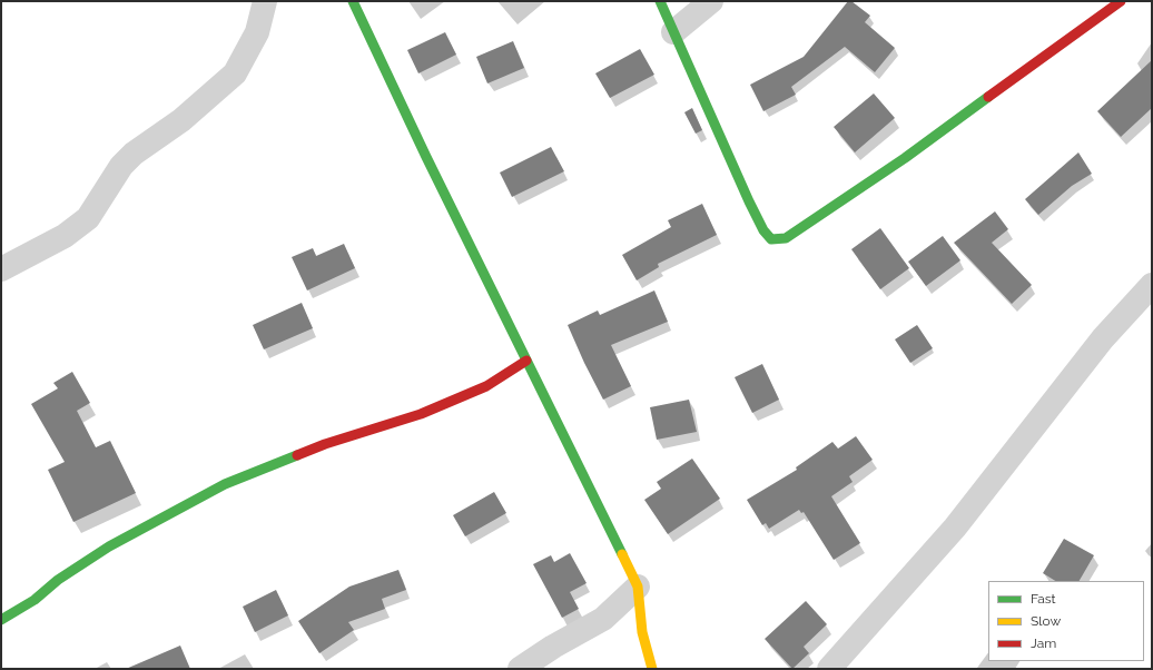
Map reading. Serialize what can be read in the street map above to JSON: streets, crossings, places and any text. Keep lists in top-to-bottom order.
{
  "legend": ["Fast", "Slow", "Jam"]
}
